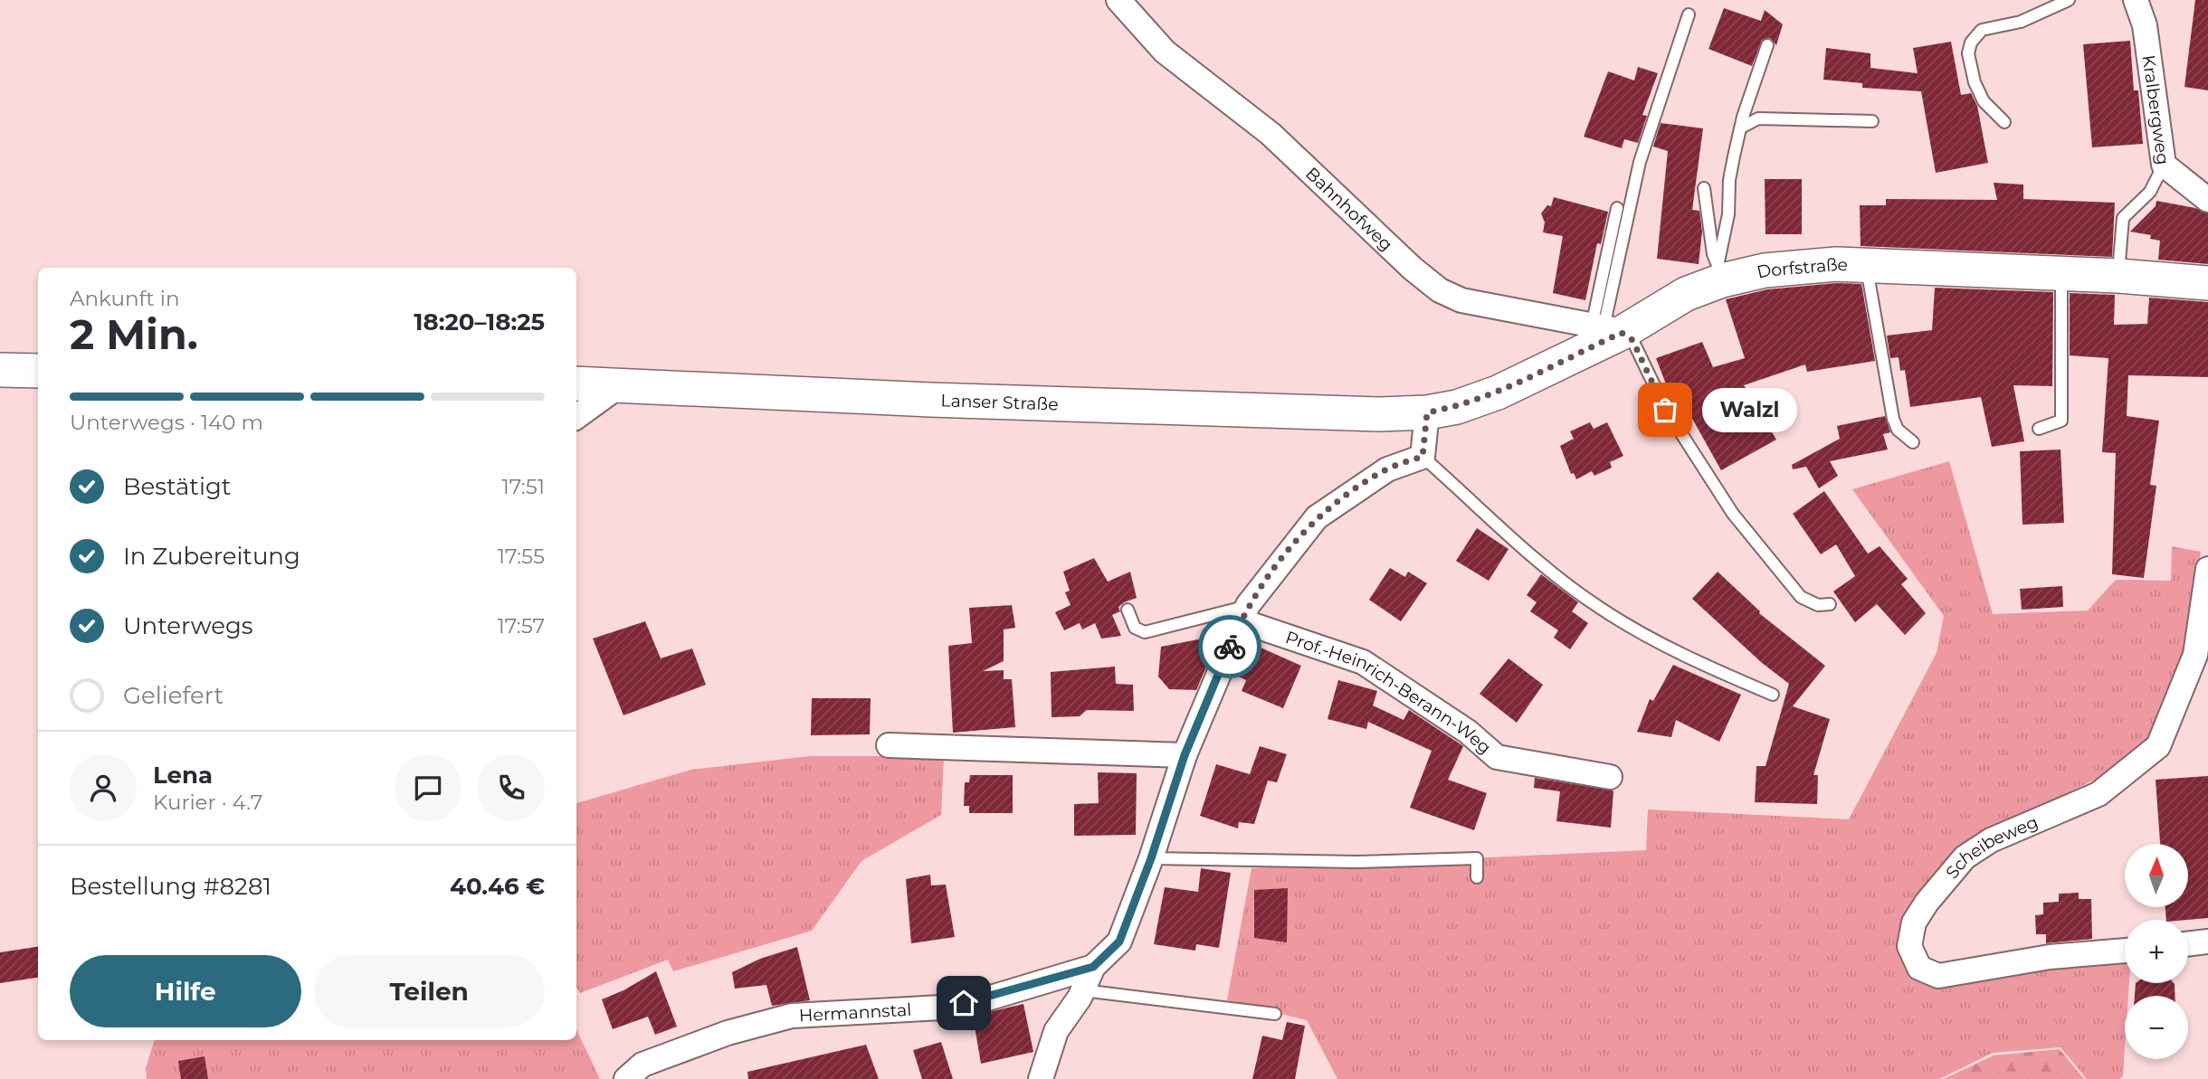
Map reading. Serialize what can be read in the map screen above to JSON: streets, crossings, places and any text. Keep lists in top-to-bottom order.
{
  "streets": {
    "main road": ["Dorfstraße", "Lanser Straße"],
    "street": [
      "Kralbergweg",
      "Bahnhofweg",
      "Prof.-Heinrich-Berann-Weg",
      "Scheibeweg",
      "Hermannstal"
    ]
  },
  "crossings": [
    ["Bahnhofweg", "Dorfstraße"],
    ["Dorfstraße", "Lanser Straße"]
  ],
  "places": ["Walzl"],
  "north": "top",
  "page": {
    "heading": ["2 Min.", "Ankunft in", "18:20–18:25"],
    "panel": [
      "Lena",
      "Kurier · 4.7",
      "Bestellung #8281",
      "40.46 €"
    ],
    "bar": "Unterwegs · 140 m",
    "bubble": "Walzl",
    "list": [
      ["Bestätigt", "17:51"],
      ["In Zubereitung", "17:55"],
      ["Unterwegs", "17:57"],
      "Geliefert"
    ],
    "map_buttons": ["+", "−"],
    "buttons": ["Hilfe", "Teilen"]
  }
}
